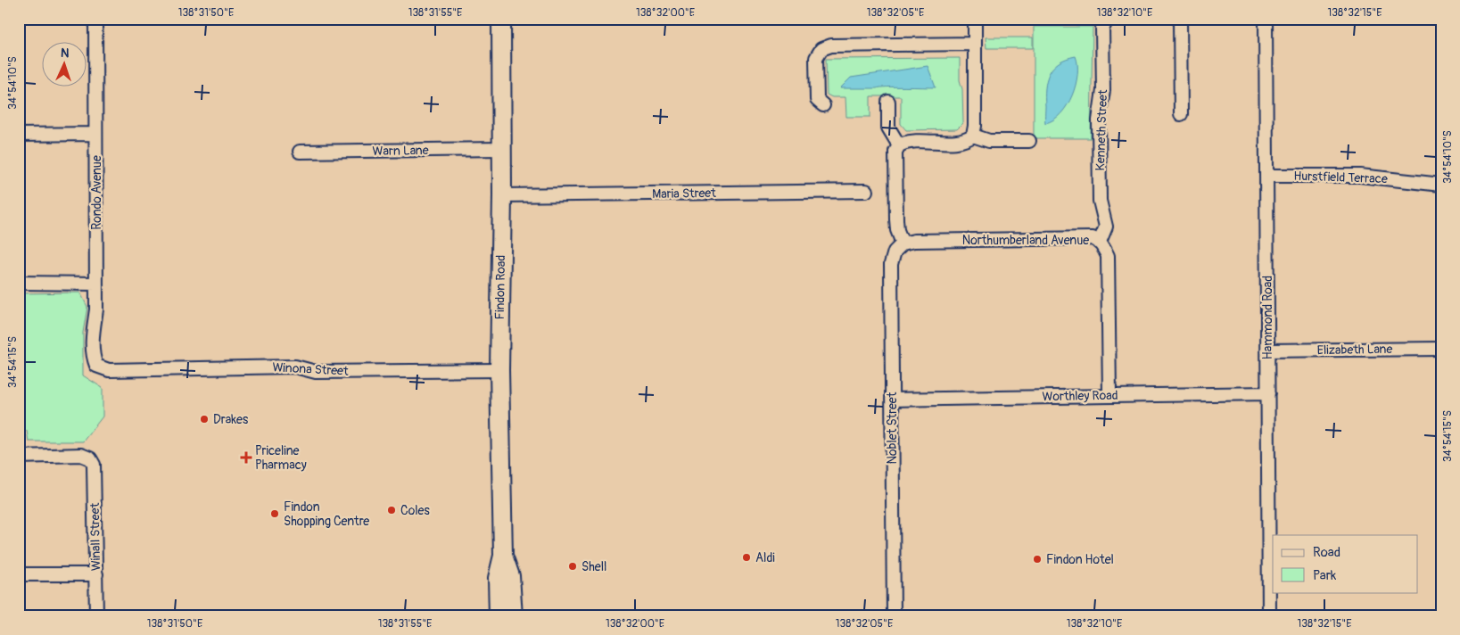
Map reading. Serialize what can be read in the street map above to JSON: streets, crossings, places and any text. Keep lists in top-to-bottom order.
{
  "streets": {
    "main road": ["Findon Road"],
    "street": [
      "Kenneth Street",
      "Warn Lane",
      "Hurstfield Terrace",
      "Rondo Avenue",
      "Maria Street",
      "Northumberland Avenue",
      "Hammond Road",
      "Elizabeth Lane",
      "Winona Street",
      "Worthley Road",
      "Noblet Street",
      "Winall Street"
    ]
  },
  "crossings": [
    ["Kenneth Street", "Northumberland Avenue"],
    ["Warn Lane", "Findon Road"],
    ["Hurstfield Terrace", "Hammond Road"],
    ["Rondo Avenue", "Winona Street"],
    ["Maria Street", "Findon Road"],
    ["Northumberland Avenue", "Worthley Road"],
    ["Northumberland Avenue", "Noblet Street"],
    ["Findon Road", "Winona Street"],
    ["Hammond Road", "Elizabeth Lane"],
    ["Hammond Road", "Worthley Road"],
    ["Worthley Road", "Noblet Street"]
  ],
  "places": {
    "other": [
      "Drakes",
      "Coles",
      "Findon Shopping Centre",
      "Aldi",
      "Findon Hotel",
      "Shell"
    ],
    "health": ["Priceline Pharmacy"]
  },
  "legend": ["Road", "Park"],
  "north": "top",
  "coordinates": [
    "138°31'50\"E",
    "138°31'55\"E",
    "138°32'00\"E",
    "138°32'05\"E",
    "138°32'10\"E",
    "138°32'15\"E",
    "34°54'10\"S",
    "34°54'15\"S"
  ]
}
